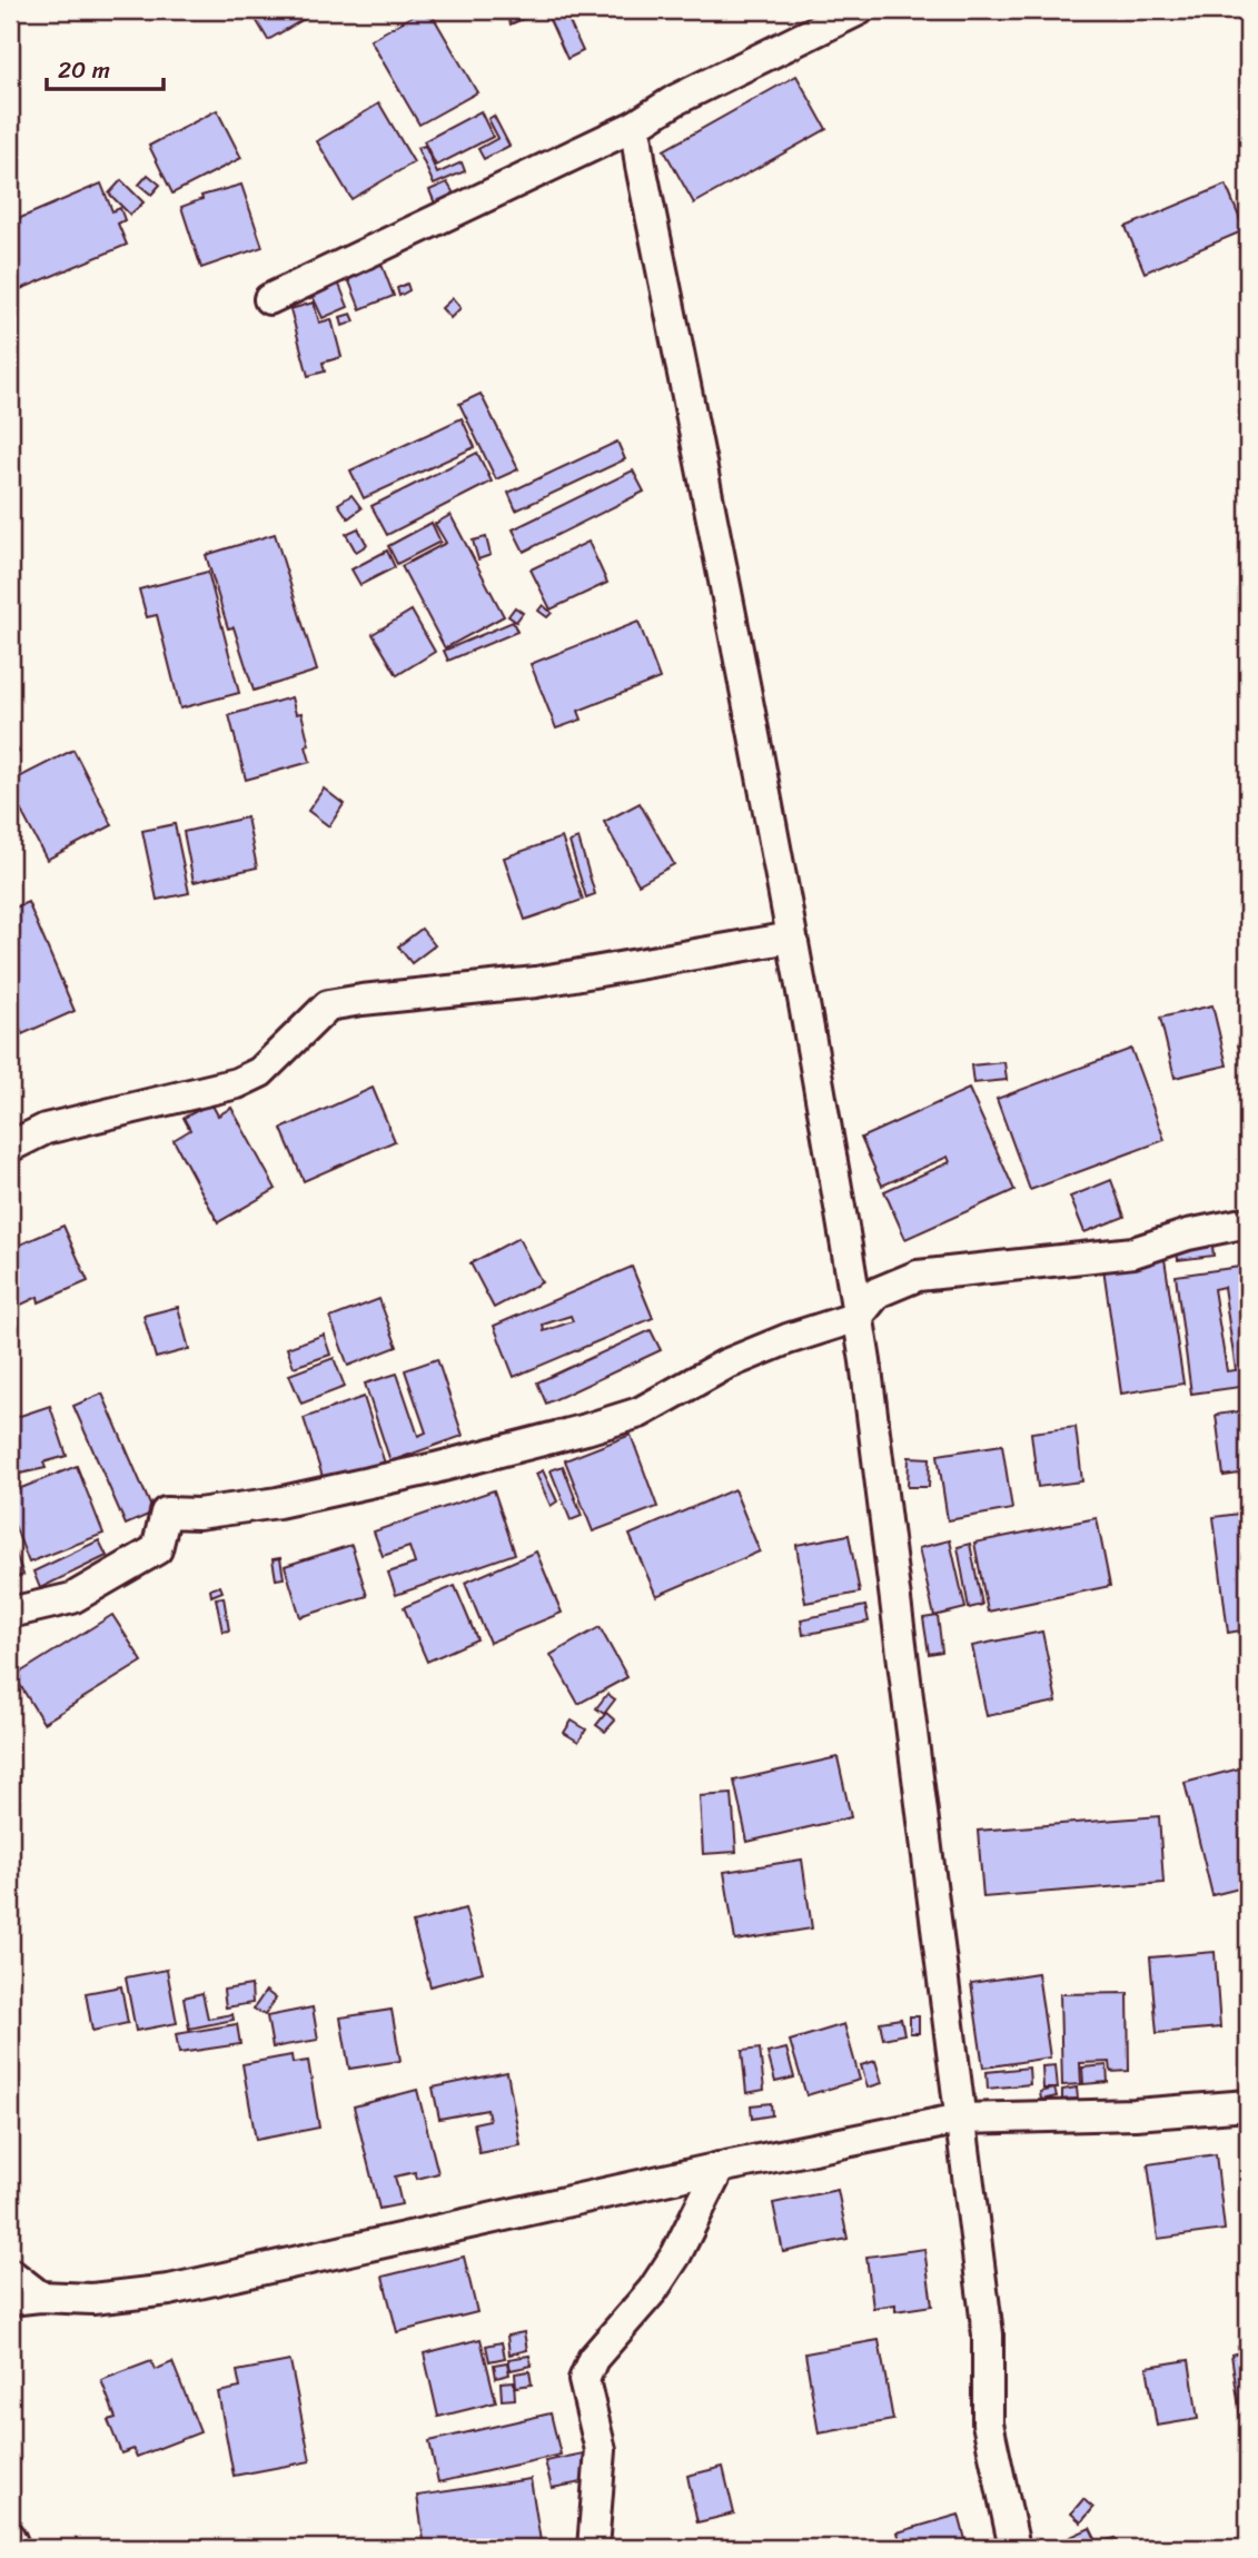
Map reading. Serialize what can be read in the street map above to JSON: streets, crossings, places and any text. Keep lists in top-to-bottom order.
{
  "scale_bar": "20 m"
}
